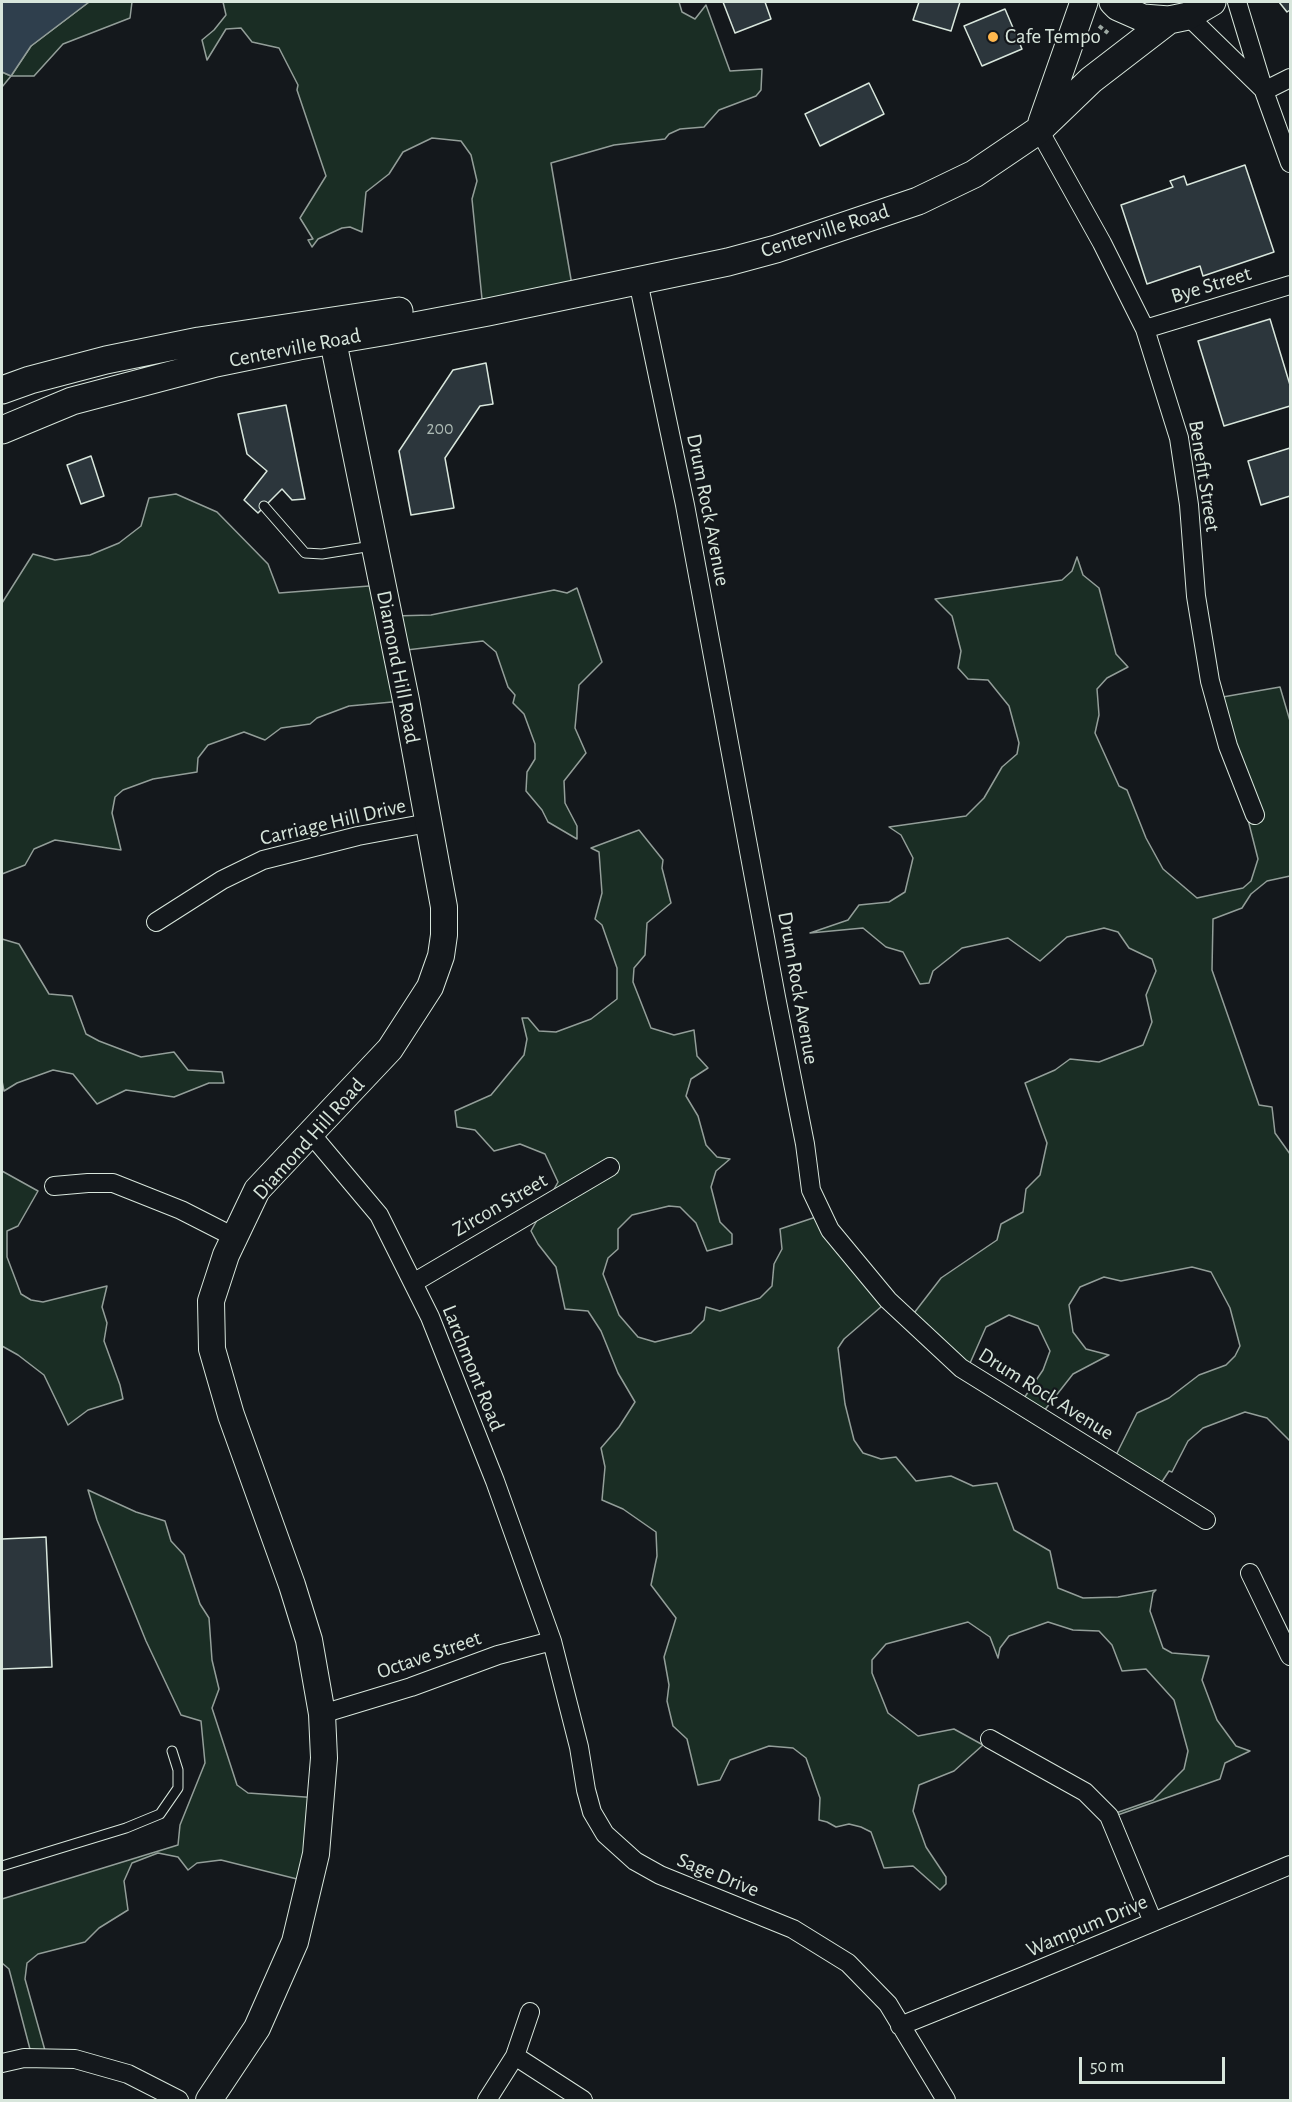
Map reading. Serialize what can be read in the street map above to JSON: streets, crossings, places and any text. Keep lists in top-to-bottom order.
{
  "streets": {
    "main road": ["Centerville Road"],
    "street": [
      "Bye Street",
      "Benefit Street",
      "Drum Rock Avenue",
      "Diamond Hill Road",
      "Carriage Hill Drive",
      "Zircon Street",
      "Larchmont Road",
      "Octave Street",
      "Sage Drive",
      "Wampum Drive"
    ]
  },
  "crossings": [
    ["Centerville Road", "Benefit Street"],
    ["Centerville Road", "Drum Rock Avenue"],
    ["Centerville Road", "Diamond Hill Road"],
    ["Bye Street", "Benefit Street"],
    ["Diamond Hill Road", "Carriage Hill Drive"],
    ["Diamond Hill Road", "Larchmont Road"],
    ["Diamond Hill Road", "Octave Street"],
    ["Zircon Street", "Larchmont Road"],
    ["Larchmont Road", "Octave Street"],
    ["Larchmont Road", "Sage Drive"],
    ["Octave Street", "Sage Drive"],
    ["Sage Drive", "Wampum Drive"]
  ],
  "places": ["Cafe Tempo"],
  "house_numbers": ["200"],
  "scale_bar": "50 m"
}
